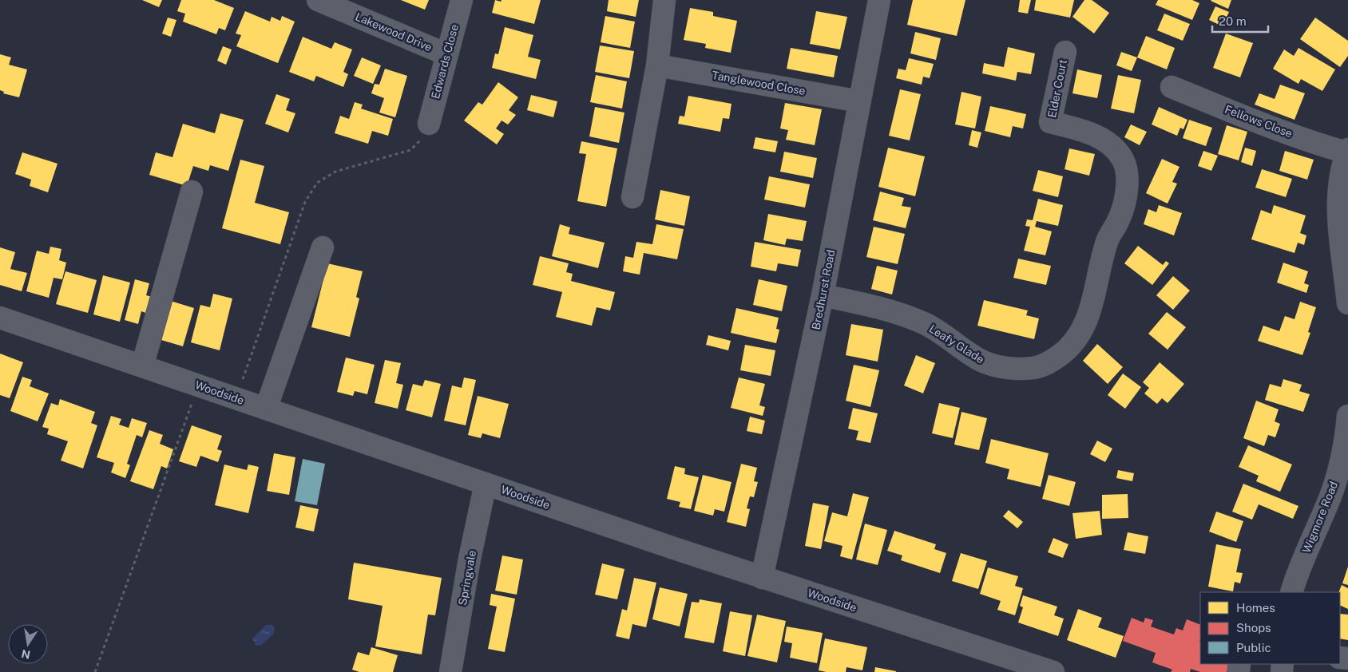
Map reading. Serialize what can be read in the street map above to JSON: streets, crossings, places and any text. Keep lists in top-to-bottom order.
{
  "streets": {
    "street": [
      "Lakewood Drive",
      "Edwards Close",
      "Tanglewood Close",
      "Elder Court",
      "Fellows Close",
      "Bredhurst Road",
      "Leafy Glade",
      "Woodside",
      "Wigmore Road",
      "Springvale"
    ]
  },
  "crossings": [
    ["Lakewood Drive", "Edwards Close"],
    ["Tanglewood Close", "Bredhurst Road"],
    ["Elder Court", "Leafy Glade"],
    ["Bredhurst Road", "Leafy Glade"],
    ["Bredhurst Road", "Woodside"],
    ["Woodside", "Springvale"]
  ],
  "legend": ["Homes", "Shops", "Public"],
  "scale_bar": "20 m",
  "north": "bottom"
}
